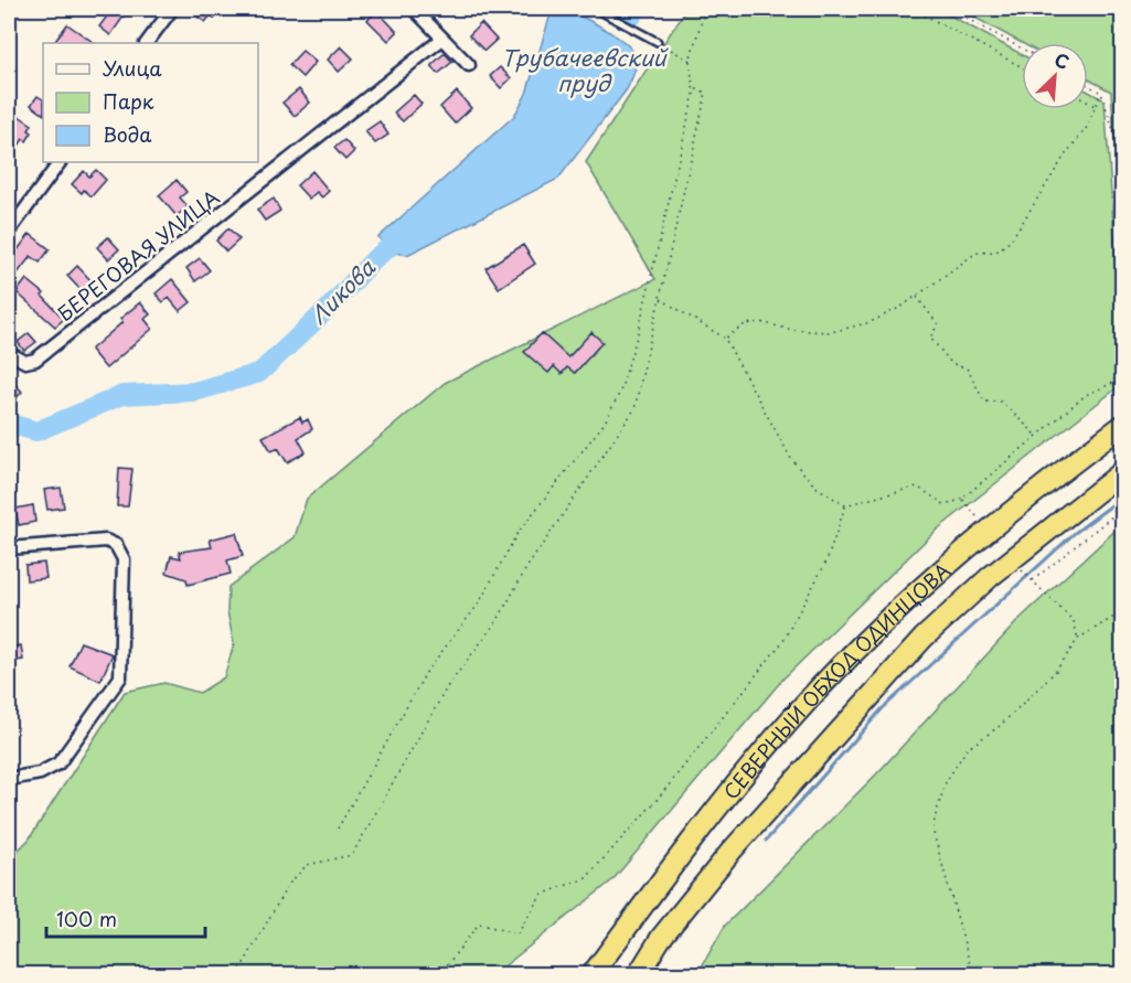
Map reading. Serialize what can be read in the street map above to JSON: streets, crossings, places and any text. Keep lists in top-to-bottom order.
{
  "streets": {
    "highway": ["СЕВЕРНЫЙ ОБХОД ОДИНЦОВА"],
    "street": ["БЕРЕГОВАЯ УЛИЦА"]
  },
  "water": ["Трубачеевский пруд", "Ликова"],
  "legend": ["Улица", "Парк", "Вода"],
  "scale_bar": "100 m",
  "north": "top right"
}
